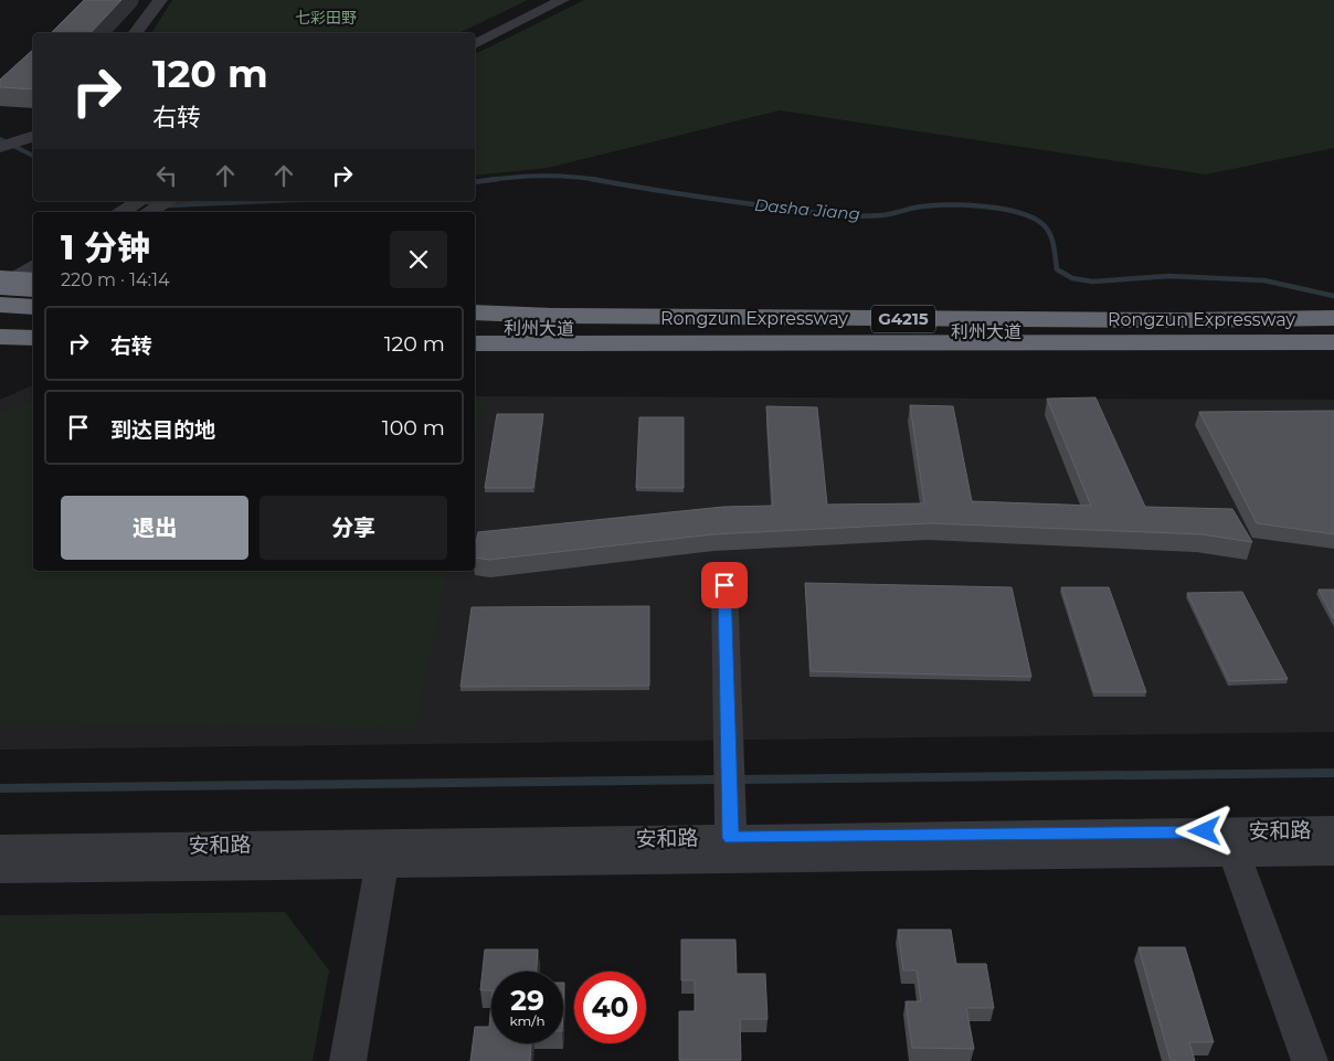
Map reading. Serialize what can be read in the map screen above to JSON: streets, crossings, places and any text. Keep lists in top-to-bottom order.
{
  "streets": {
    "highway": ["Rongzun Expressway", "G4215", "利州大道"],
    "street": ["安和路"]
  },
  "water": ["Dasha Jiang"],
  "parks": ["七彩田野"],
  "page": {
    "turn": ["120 m", "右转"],
    "heading": ["1 分钟", "220 m · 14:14"],
    "list": [
      {
        "name": "右转",
        "value": "120 m"
      },
      {
        "name": "到达目的地",
        "value": "100 m"
      }
    ],
    "buttons": ["退出", "分享"],
    "speed": "29 km/h",
    "limit": "40"
  }
}
